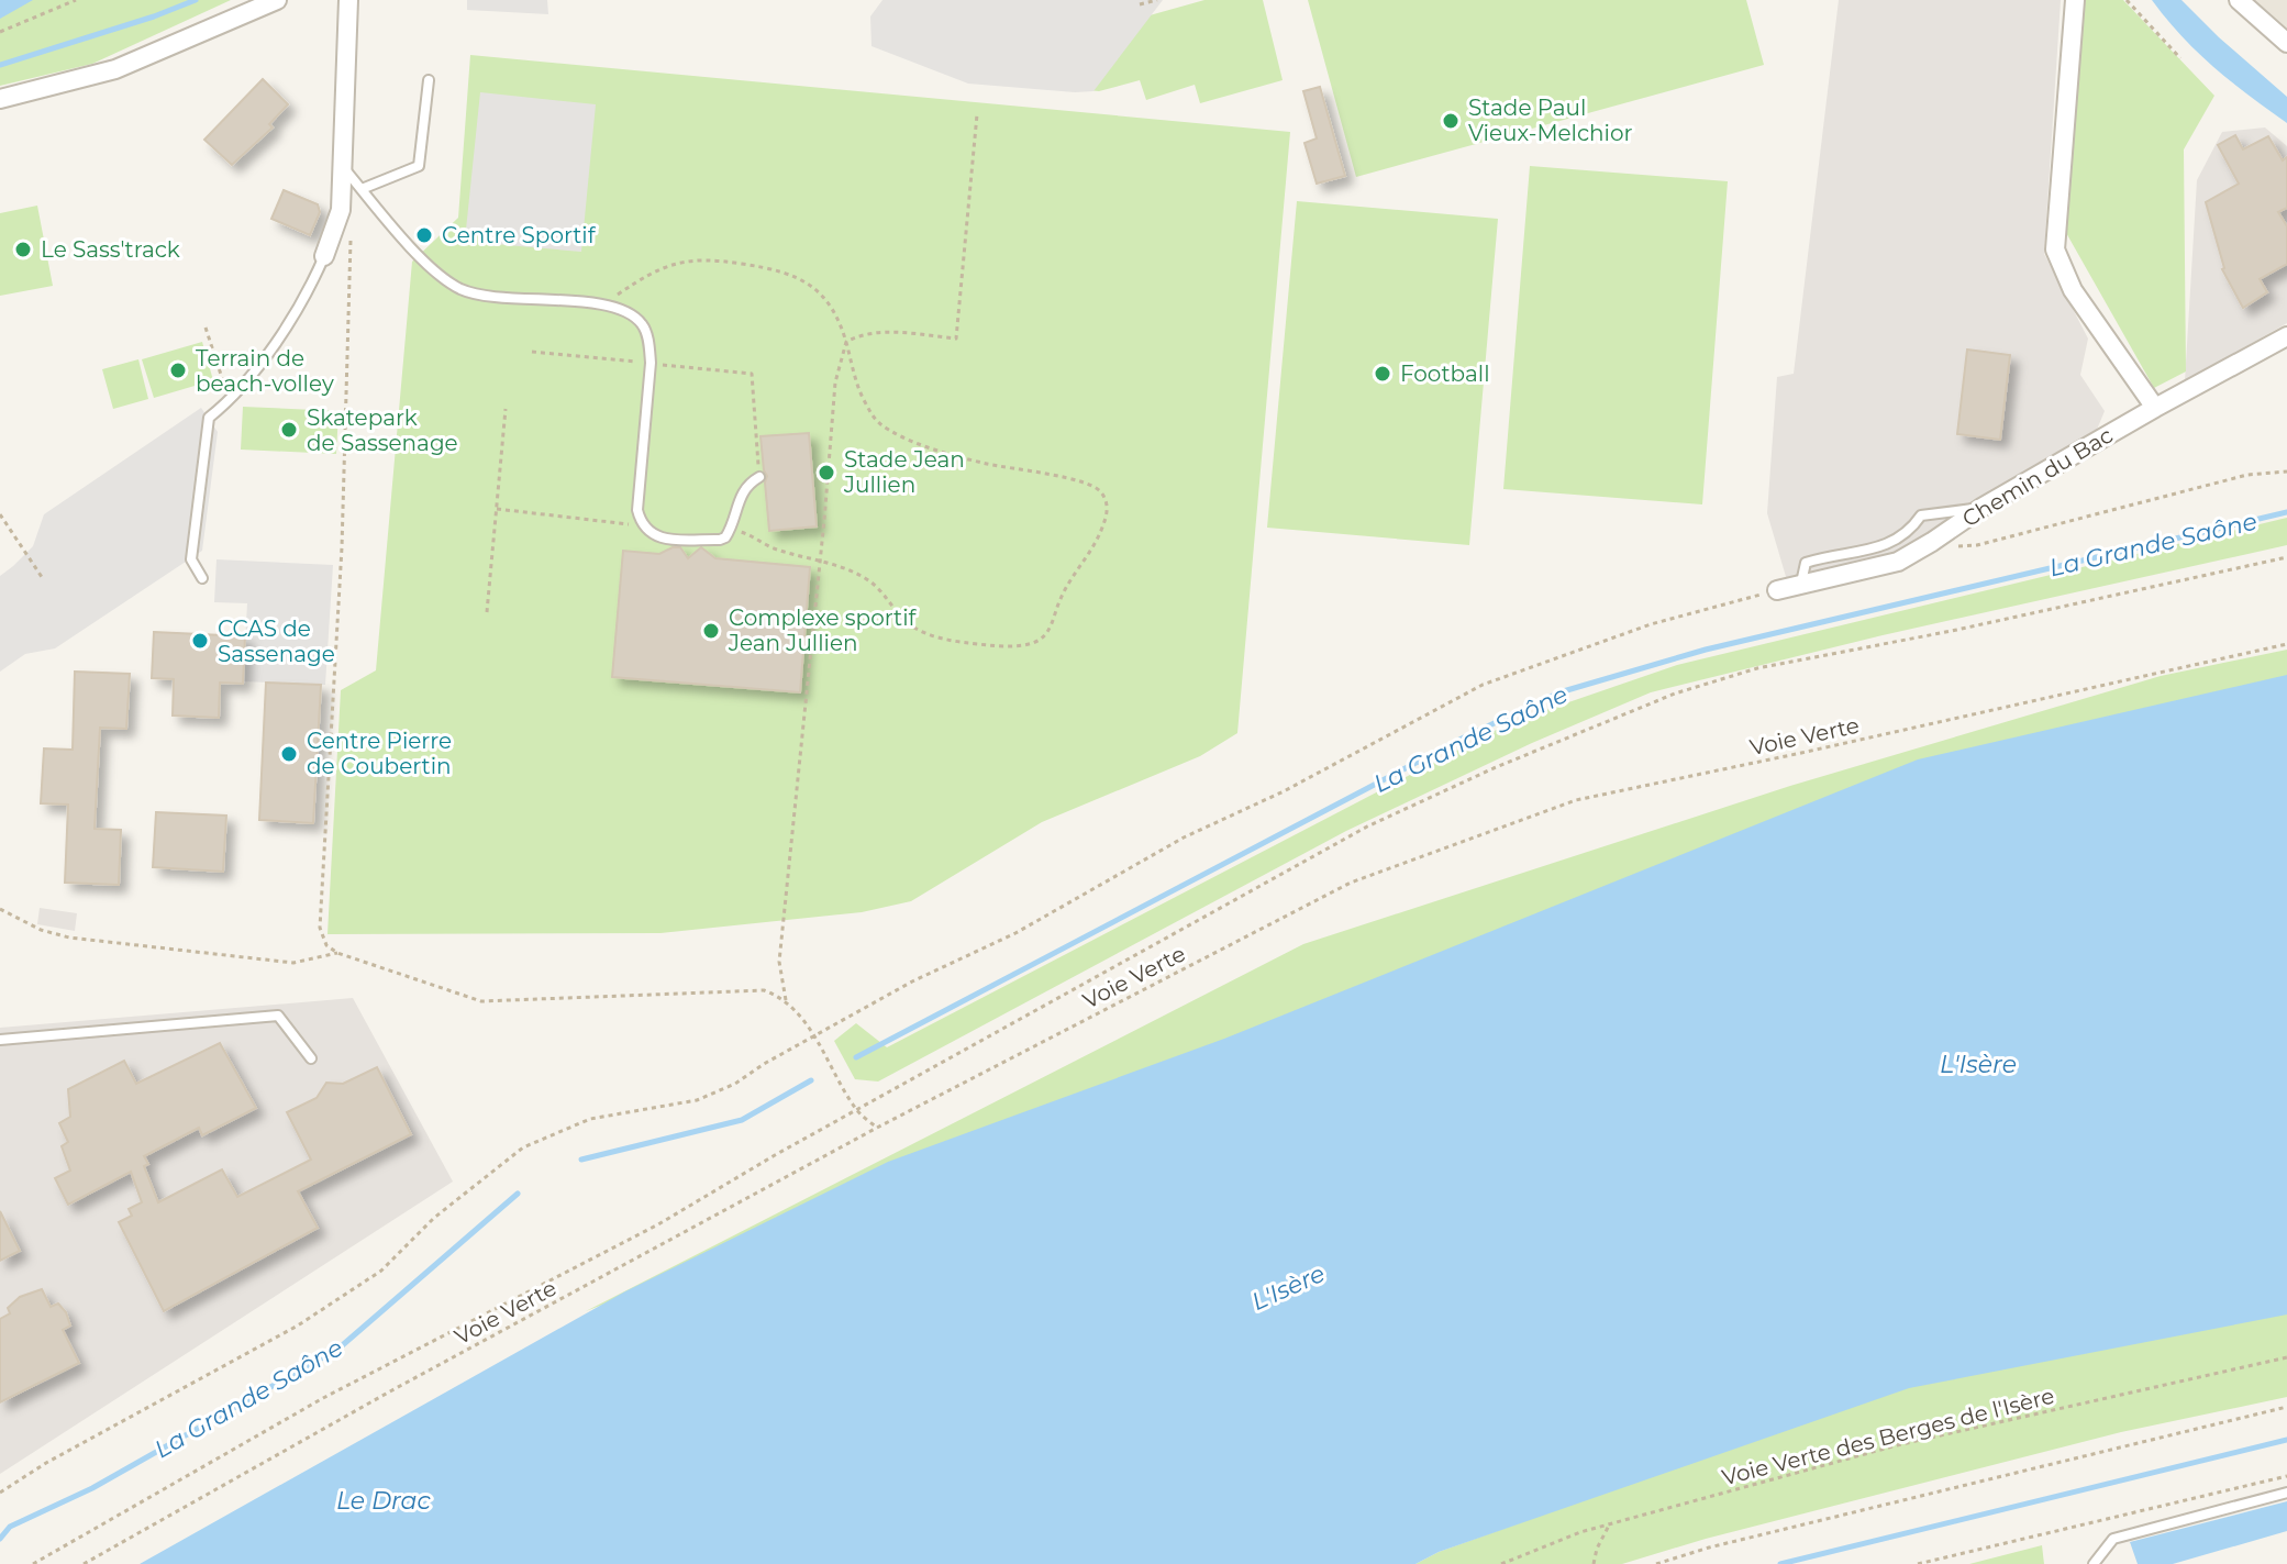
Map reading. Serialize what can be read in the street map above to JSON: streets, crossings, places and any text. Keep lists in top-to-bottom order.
{
  "streets": {
    "street": ["Chemin du Bac"],
    "path": ["Voie Verte", "Voie Verte des Berges de l'Isère"]
  },
  "water": ["La Grande Saône", "L'Isère", "Le Drac"],
  "places": [
    "Stade Paul Vieux-Melchior",
    "Centre Sportif",
    "Le Sass'track",
    "Terrain de beach-volley",
    "Football",
    "Skatepark de Sassenage",
    "Stade Jean Jullien",
    "Complexe sportif Jean Jullien",
    "CCAS de Sassenage",
    "Centre Pierre de Coubertin"
  ]
}
